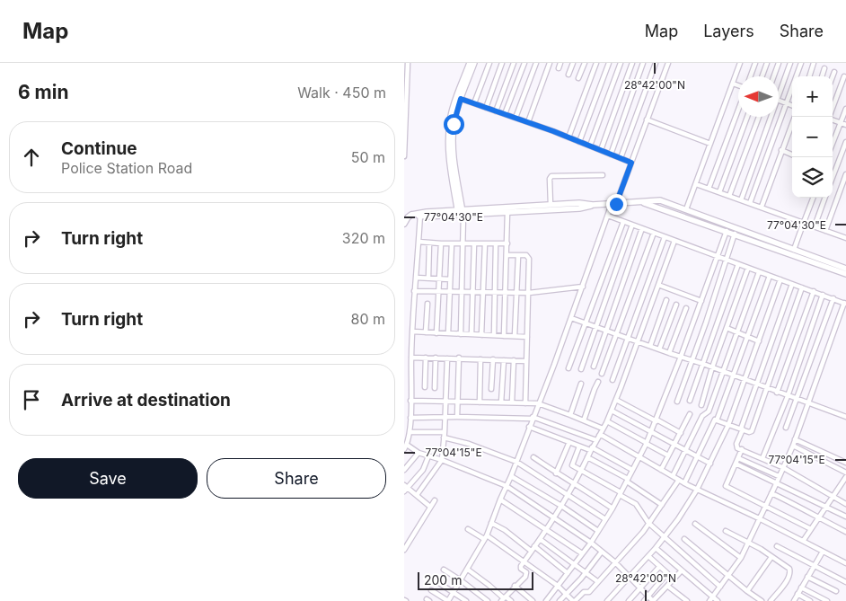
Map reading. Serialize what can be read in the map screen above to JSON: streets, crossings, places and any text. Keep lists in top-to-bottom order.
{
  "scale_bar": "200 m",
  "north": "left",
  "page": {
    "header": "Map",
    "nav": ["Map", "Layers", "Share"],
    "heading": ["6 min", "Walk · 450 m"],
    "map_buttons": ["+", "−"],
    "list": [
      ["Continue", "Police Station Road", "50 m"],
      ["Turn right", "320 m"],
      ["Turn right", "80 m"],
      "Arrive at destination"
    ],
    "buttons": ["Save", "Share"],
    "scale": "200 m"
  },
  "coordinates": ["28°42'00\"N", "77°04'30\"E", "77°04'15\"E"]
}
